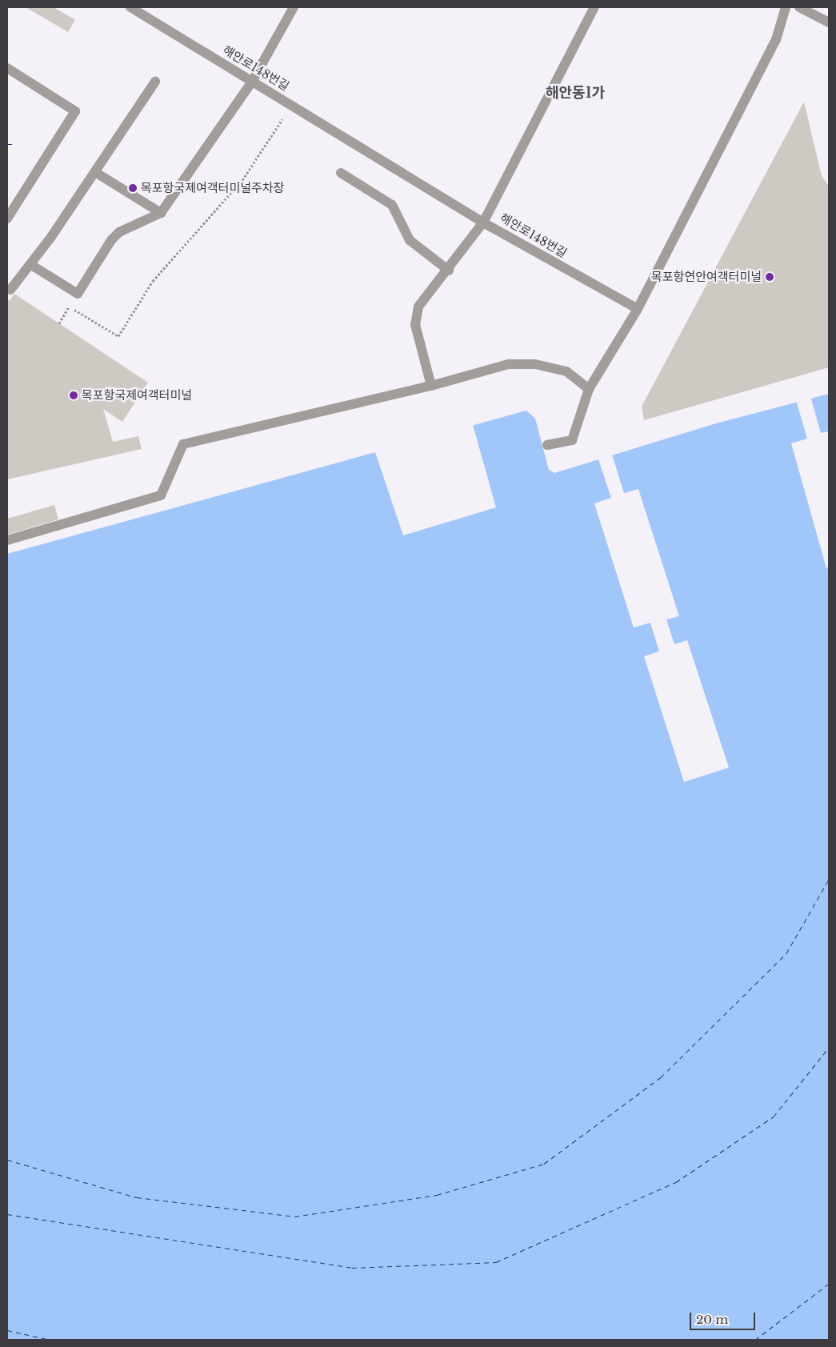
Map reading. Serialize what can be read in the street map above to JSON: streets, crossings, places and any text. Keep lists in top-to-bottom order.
{
  "streets": {
    "street": ["해안로148번길"]
  },
  "districts": ["해안동1가"],
  "places": ["목포항국제여객터미널주차장", "목포항연안여객터미널", "목포항국제여객터미널"],
  "scale_bar": "20 m"
}
